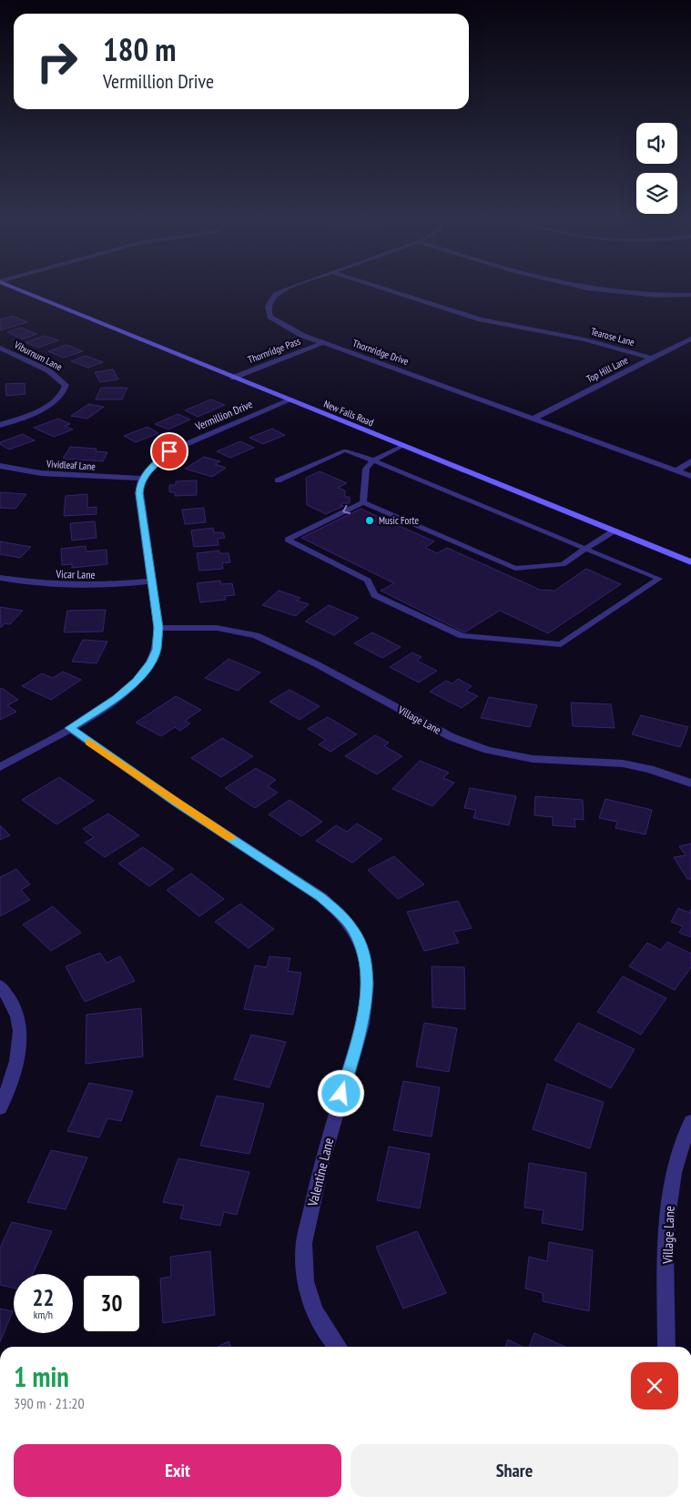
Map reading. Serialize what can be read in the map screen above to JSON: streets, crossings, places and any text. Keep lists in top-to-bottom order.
{
  "streets": {
    "main road": ["New Falls Road"],
    "street": [
      "Tearose Lane",
      "Thornridge Pass",
      "Thornridge Drive",
      "Viburnum Lane",
      "Top Hill Lane",
      "Vermillion Drive",
      "Vividleaf Lane",
      "Vicar Lane",
      "Village Lane",
      "Valentine Lane"
    ]
  },
  "crossings": [
    ["Tearose Lane", "Top Hill Lane"],
    ["Thornridge Pass", "Thornridge Drive"],
    ["Thornridge Pass", "New Falls Road"],
    ["Thornridge Drive", "Top Hill Lane"],
    ["New Falls Road", "Vermillion Drive"],
    ["Vermillion Drive", "Vividleaf Lane"]
  ],
  "places": ["Music Forte"],
  "page": {
    "turn": ["180 m", "Vermillion Drive"],
    "speed": "22 km/h",
    "limit": "30",
    "heading": ["1 min", "390 m · 21:20"],
    "buttons": ["Exit", "Share"]
  }
}
